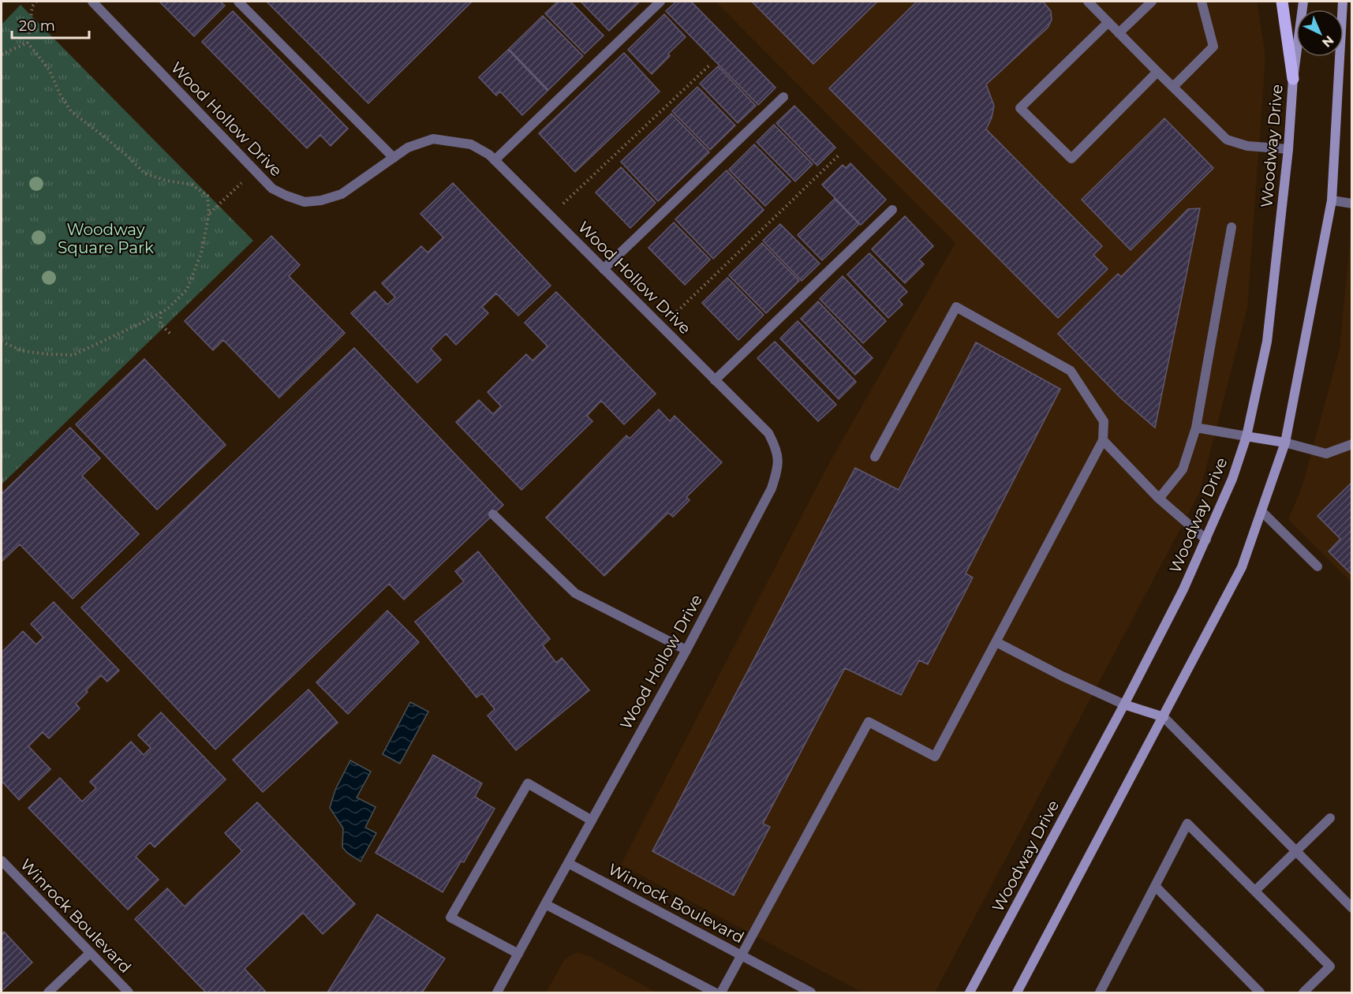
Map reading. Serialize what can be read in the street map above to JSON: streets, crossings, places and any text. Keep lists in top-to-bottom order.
{
  "streets": {
    "main road": ["Woodway Drive"],
    "street": ["Wood Hollow Drive", "Winrock Boulevard"]
  },
  "crossings": [
    ["Wood Hollow Drive", "Winrock Boulevard"]
  ],
  "parks": ["Woodway Square Park"],
  "scale_bar": "20 m",
  "north": "bottom right"
}
